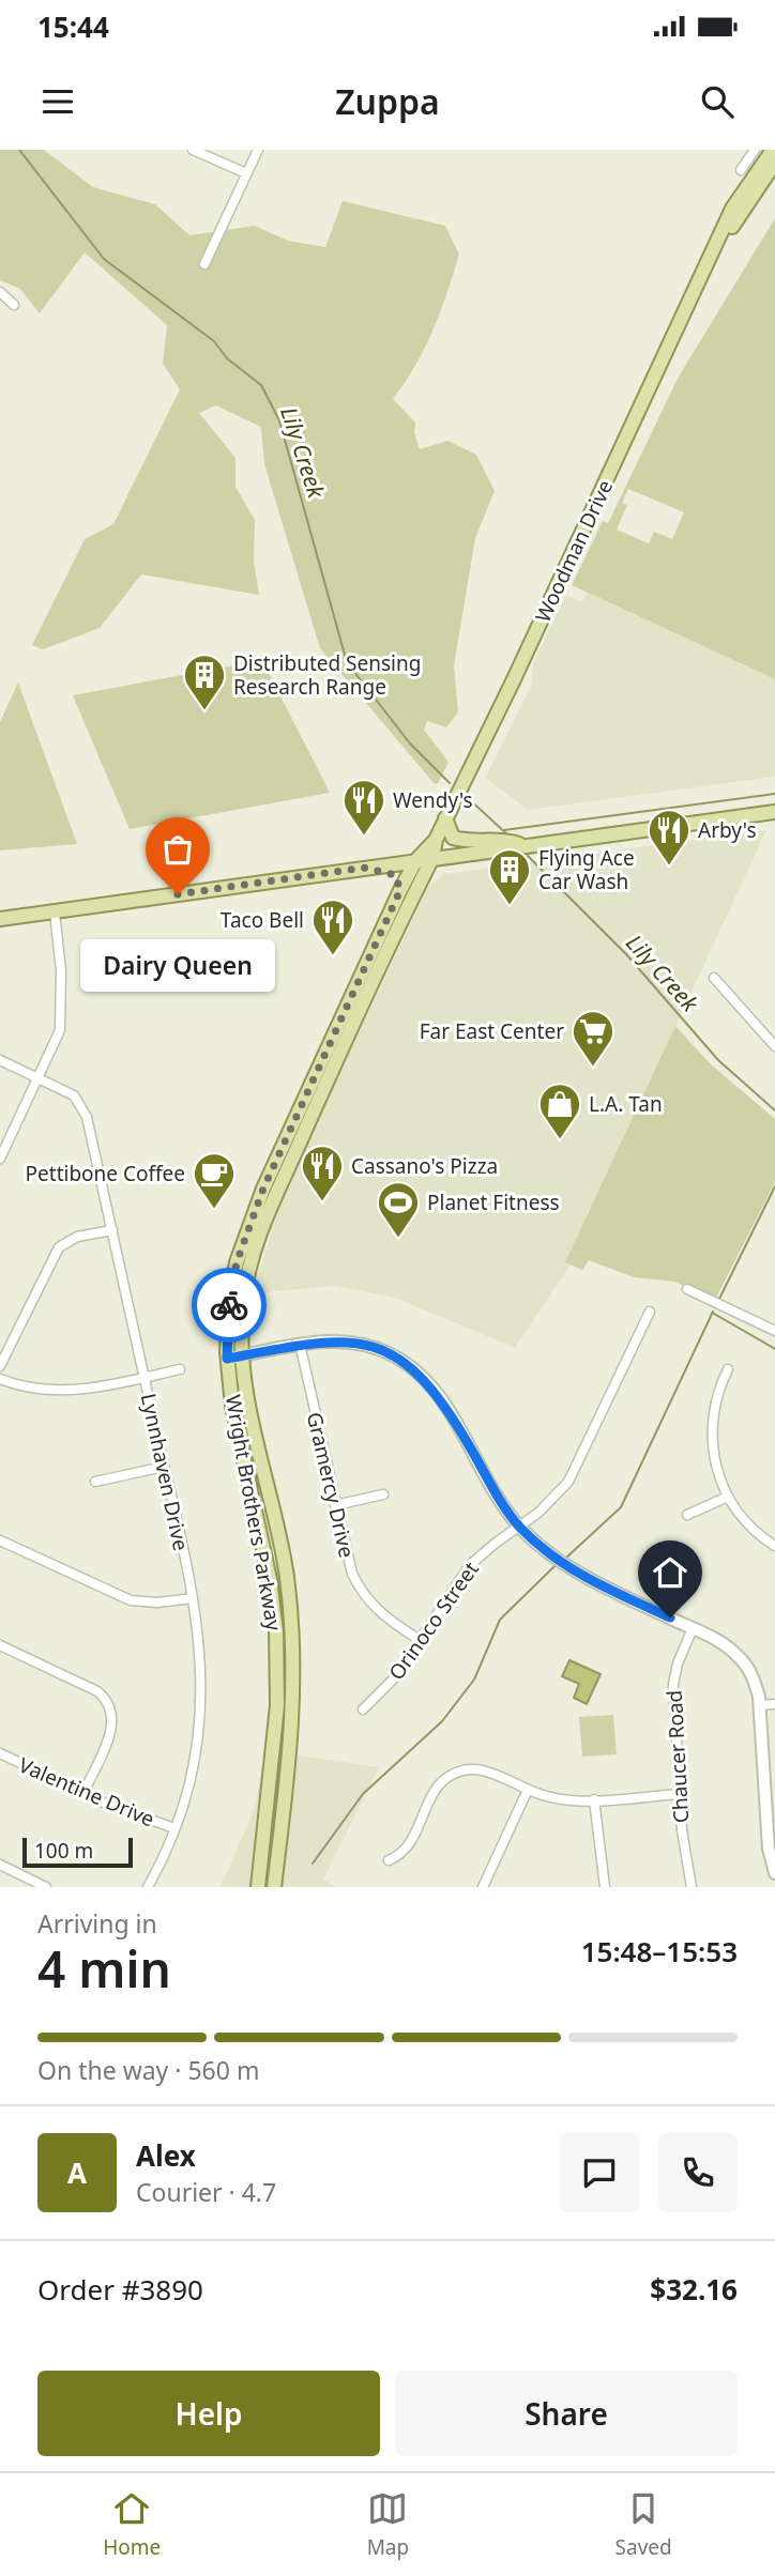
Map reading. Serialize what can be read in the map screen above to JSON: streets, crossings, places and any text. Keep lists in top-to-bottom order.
{
  "streets": {
    "main road": ["Woodman Drive", "Wright Brothers Parkway"],
    "street": [
      "Lynnhaven Drive",
      "Gramercy Drive",
      "Orinoco Street",
      "Chaucer Road",
      "Valentine Drive"
    ]
  },
  "crossings": [
    ["Woodman Drive", "Wright Brothers Parkway"],
    ["Lynnhaven Drive", "Valentine Drive"],
    ["Gramercy Drive", "Orinoco Street"]
  ],
  "water": ["Lily Creek"],
  "places": {
    "building": ["Distributed Sensing Research Range", "Flying Ace Car Wash"],
    "restaurant": [
      "Wendy's",
      "Arby's",
      "Taco Bell",
      "Cassano's Pizza"
    ],
    "other": ["Dairy Queen"],
    "supermarket": ["Far East Center"],
    "shop": ["L.A. Tan"],
    "cafe": ["Pettibone Coffee"],
    "sports": ["Planet Fitness"]
  },
  "scale_bar": "100 m",
  "page": {
    "status": "15:44",
    "header": "Zuppa",
    "bubble": "Dairy Queen",
    "scale": "100 m",
    "heading": ["4 min", "Arriving in", "15:48–15:53"],
    "panel": [
      "Alex",
      "Courier · 4.7",
      "Order #3890",
      "$32.16"
    ],
    "bar": "On the way · 560 m",
    "round": "A",
    "buttons": ["Help", "Share"],
    "tabs": ["Home", "Map", "Saved"]
  }
}
